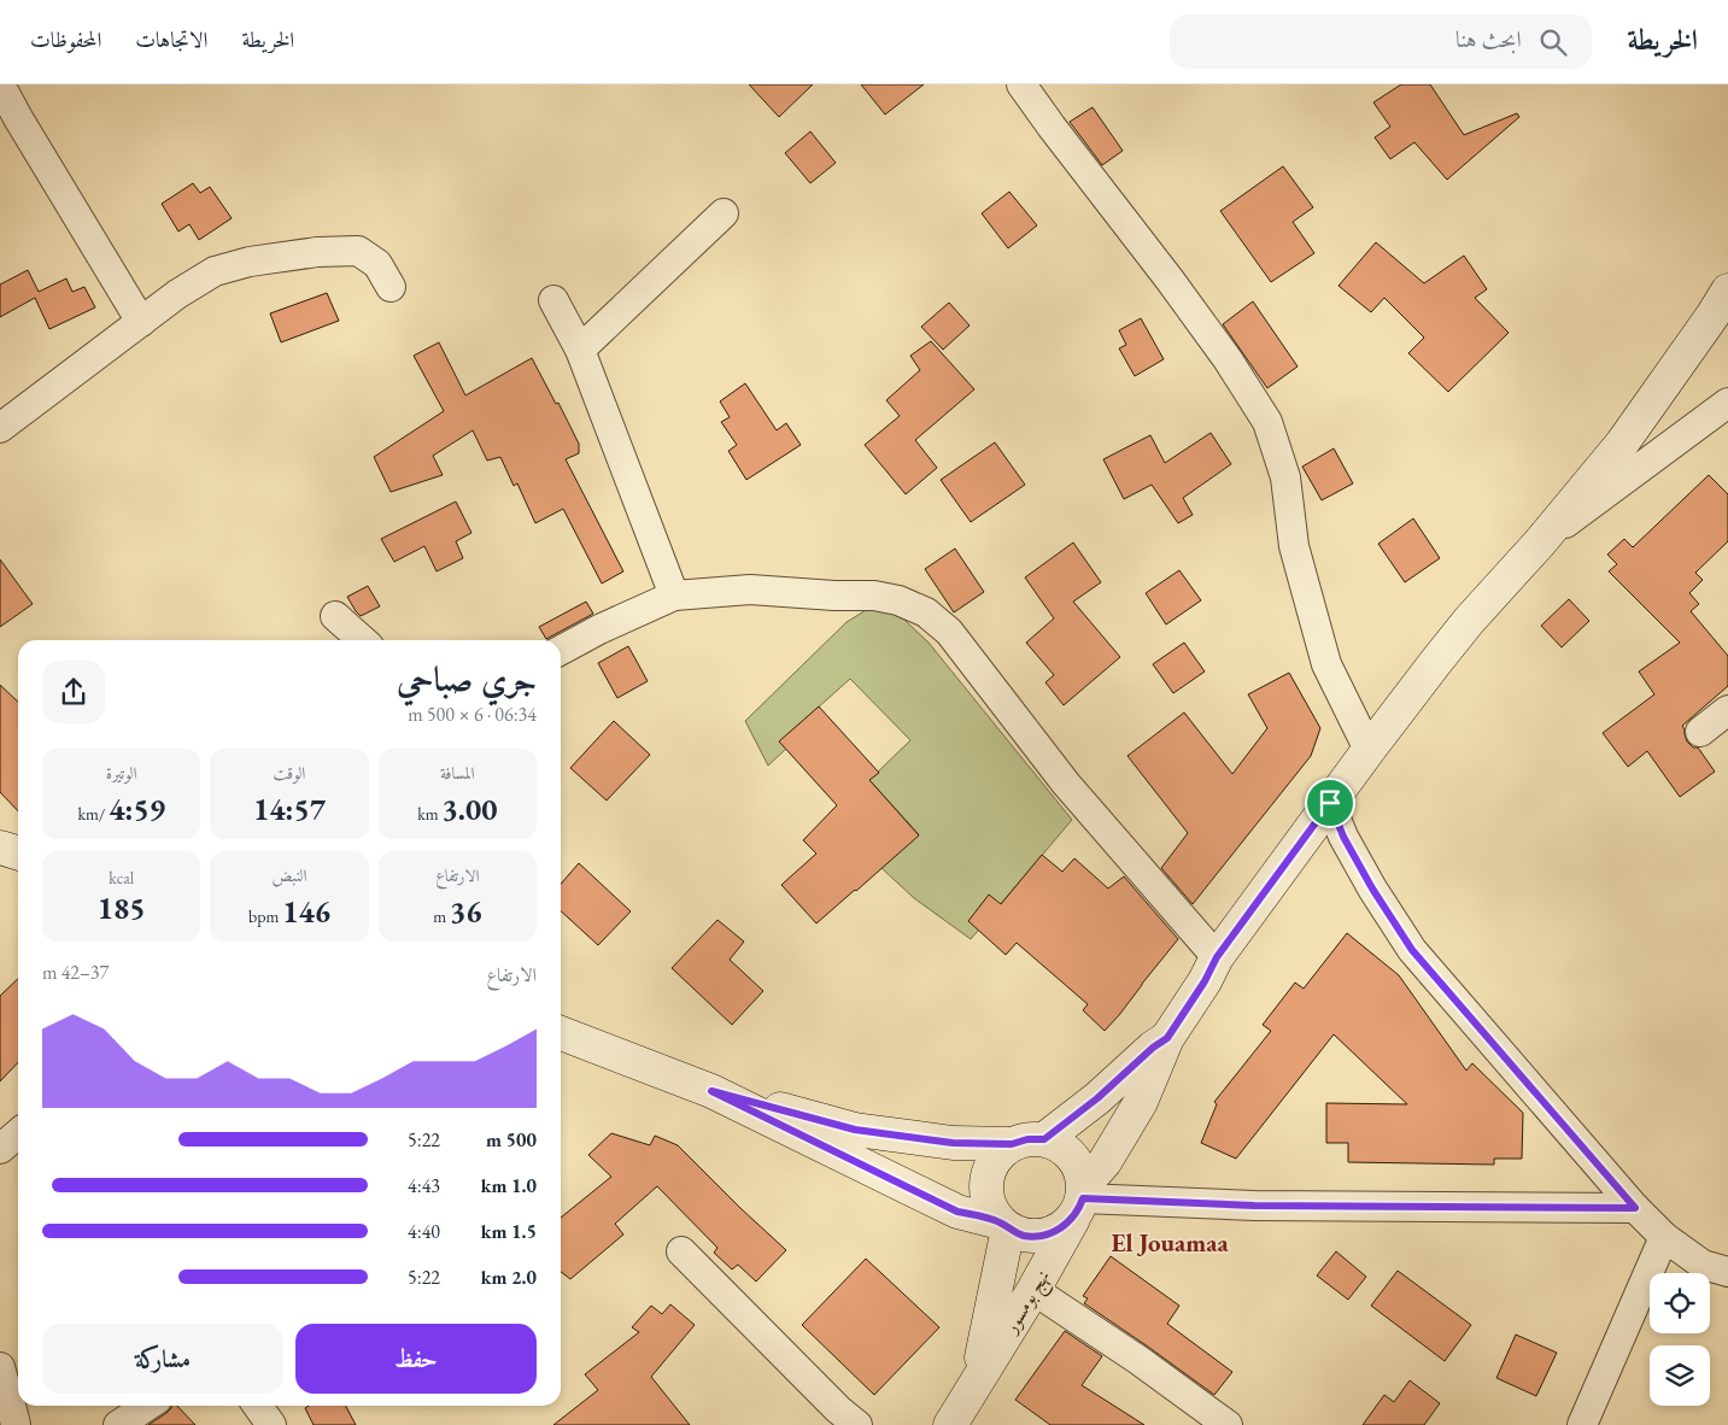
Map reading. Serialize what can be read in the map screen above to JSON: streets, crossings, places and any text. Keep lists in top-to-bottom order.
{
  "streets": {
    "main road": ["نهج بومسور"]
  },
  "districts": ["El Jouamaa"],
  "page": {
    "header": "الخريطة",
    "search": "ابحث هنا",
    "nav": ["الخريطة", "الاتجاهات", "المحفوظات"],
    "heading": ["جري صباحي", "06:34 · 6 × 500 m"],
    "stats": [
      ["المسافة", "3.00 km"],
      ["الوقت", "14:57"],
      ["الوتيرة", "4:59 /km"],
      ["الارتفاع", "36 m"],
      ["النبض", "146 bpm"],
      ["kcal", "185"]
    ],
    "chart": ["الارتفاع", "37–42 m"],
    "list": [
      {
        "name": "500 m",
        "note": "5:22"
      },
      {
        "name": "1.0 km",
        "note": "4:43"
      },
      {
        "name": "1.5 km",
        "note": "4:40"
      },
      {
        "name": "2.0 km",
        "note": "5:22"
      }
    ],
    "buttons": ["حفظ", "مشاركة"]
  }
}
